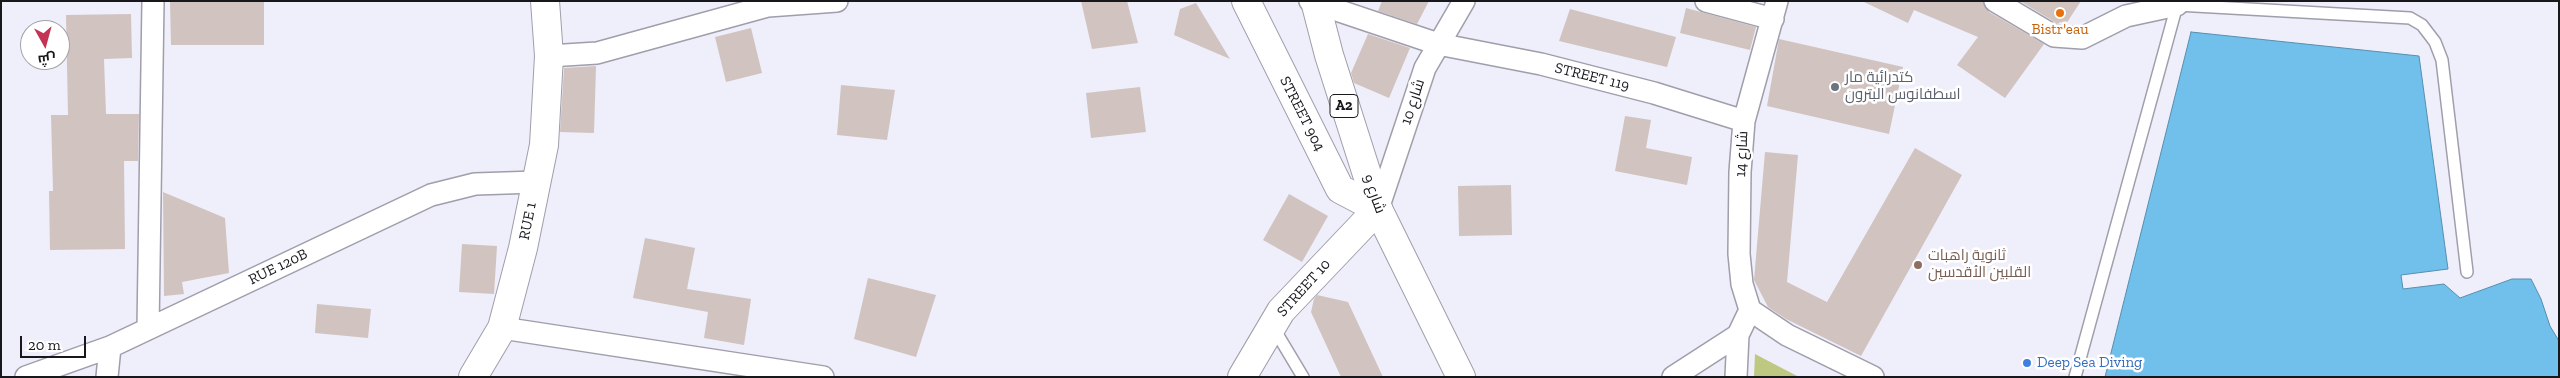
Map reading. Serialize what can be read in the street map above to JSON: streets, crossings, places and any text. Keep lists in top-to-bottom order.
{
  "streets": {
    "main road": [
      "A2",
      "STREET 904",
      "شارع 9",
      "RUE 1",
      "STREET 10"
    ],
    "street": [
      "STREET 119",
      "شارع 10",
      "شارع 14",
      "RUE 120B"
    ]
  },
  "crossings": [
    ["STREET 119", "شارع 10"],
    ["STREET 119", "شارع 14"],
    ["STREET 119", "شارع 9"],
    ["شارع 10", "STREET 904"],
    ["شارع 10", "شارع 9"],
    ["شارع 10", "STREET 10"],
    ["STREET 904", "شارع 9"],
    ["STREET 904", "STREET 10"],
    ["شارع 9", "STREET 10"],
    ["RUE 1", "RUE 120B"]
  ],
  "places": [
    "Bistr'eau",
    "كتدرائية مار اسطفانوس البترون",
    "ثانوية راهبات القلبين الأقدسين",
    "Deep Sea Diving"
  ],
  "scale_bar": "20 m",
  "north": "bottom"
}
